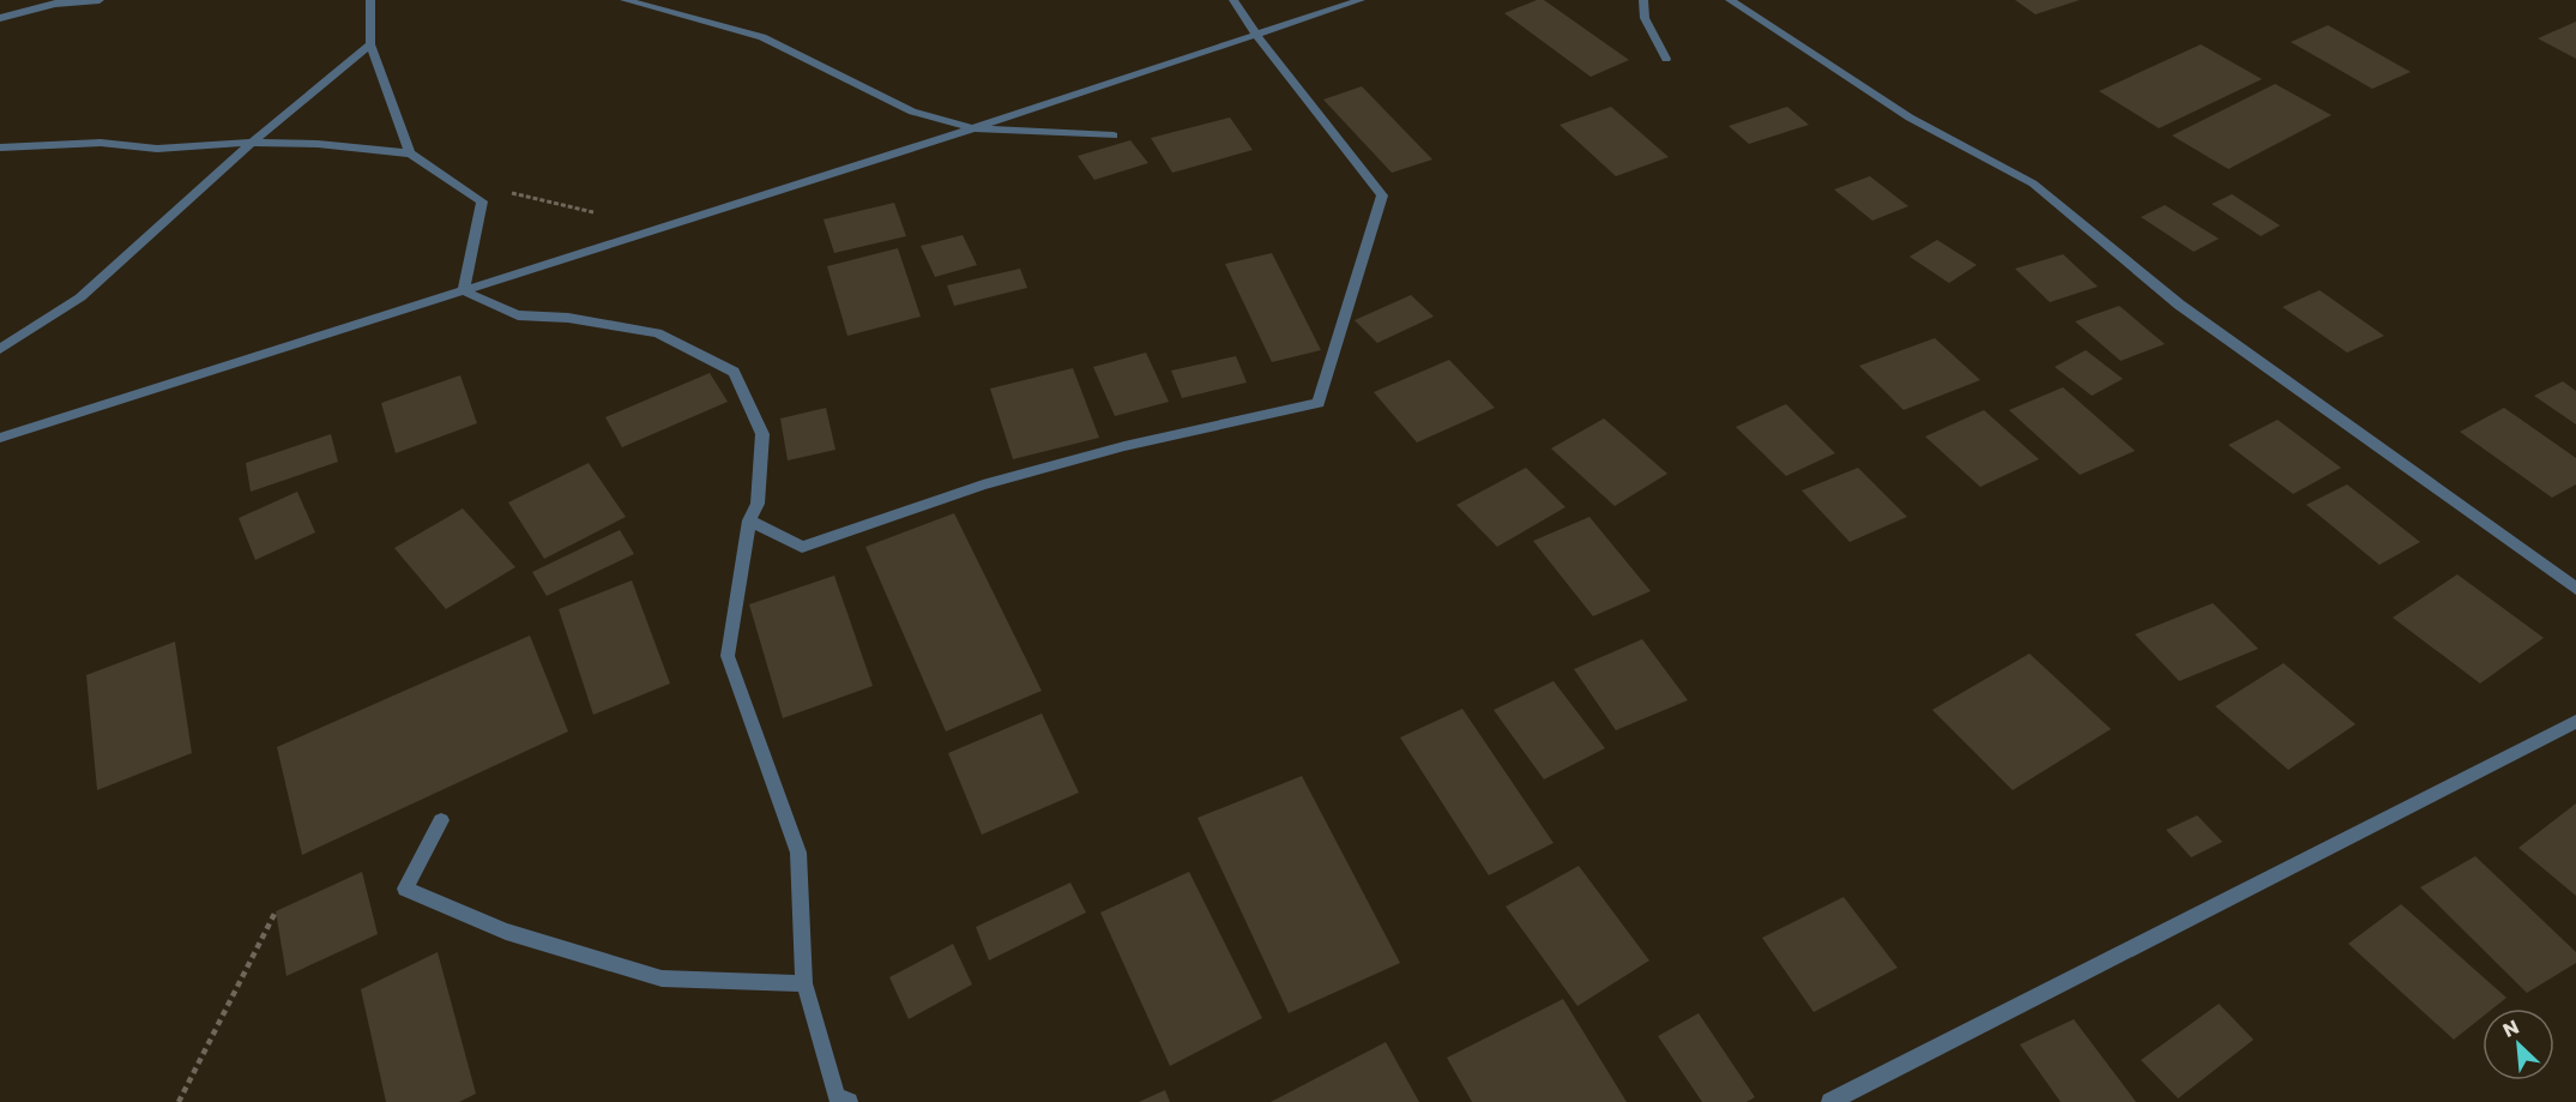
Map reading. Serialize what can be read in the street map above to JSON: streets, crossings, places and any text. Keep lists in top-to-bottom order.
{
  "north": "top left"
}
